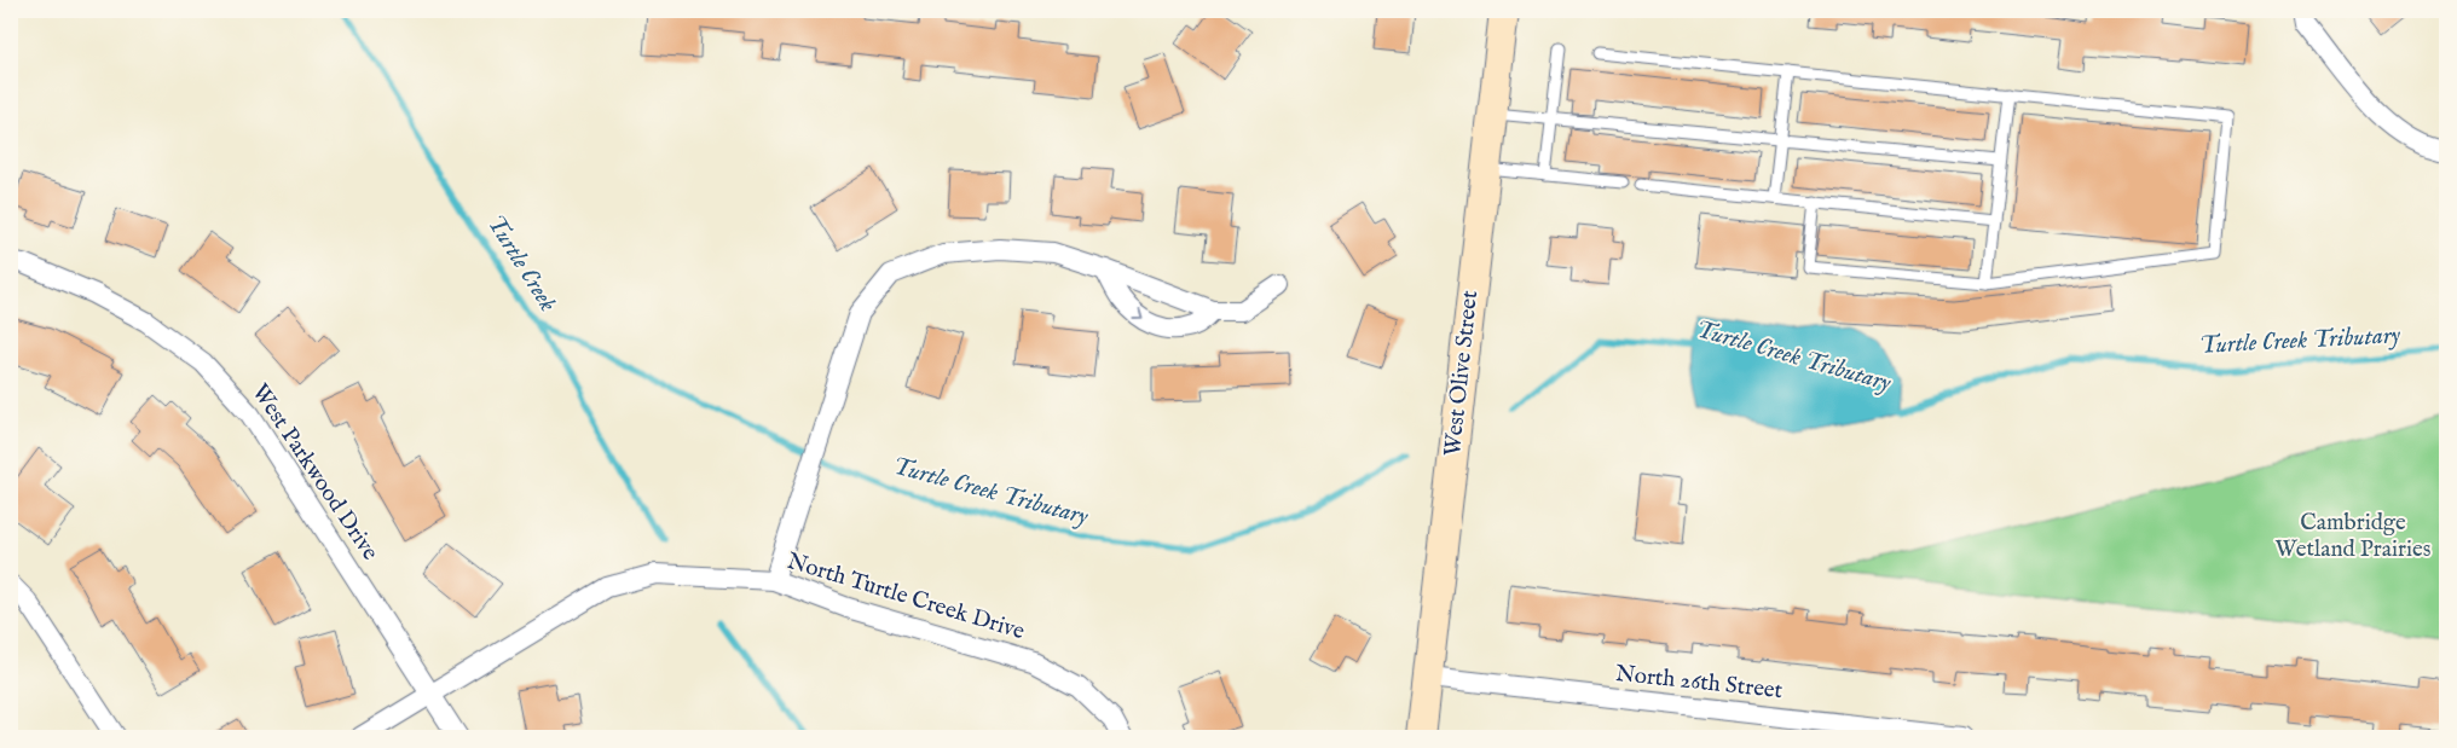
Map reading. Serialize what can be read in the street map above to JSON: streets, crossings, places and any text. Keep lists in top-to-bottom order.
{
  "streets": {
    "main road": ["West Olive Street"],
    "street": ["West Parkwood Drive", "North Turtle Creek Drive", "North 26th Street"]
  },
  "crossings": [
    ["West Olive Street", "North 26th Street"],
    ["West Parkwood Drive", "North Turtle Creek Drive"]
  ],
  "water": ["Turtle Creek", "Turtle Creek Tributary"],
  "parks": ["Cambridge Wetland Prairies"]
}
